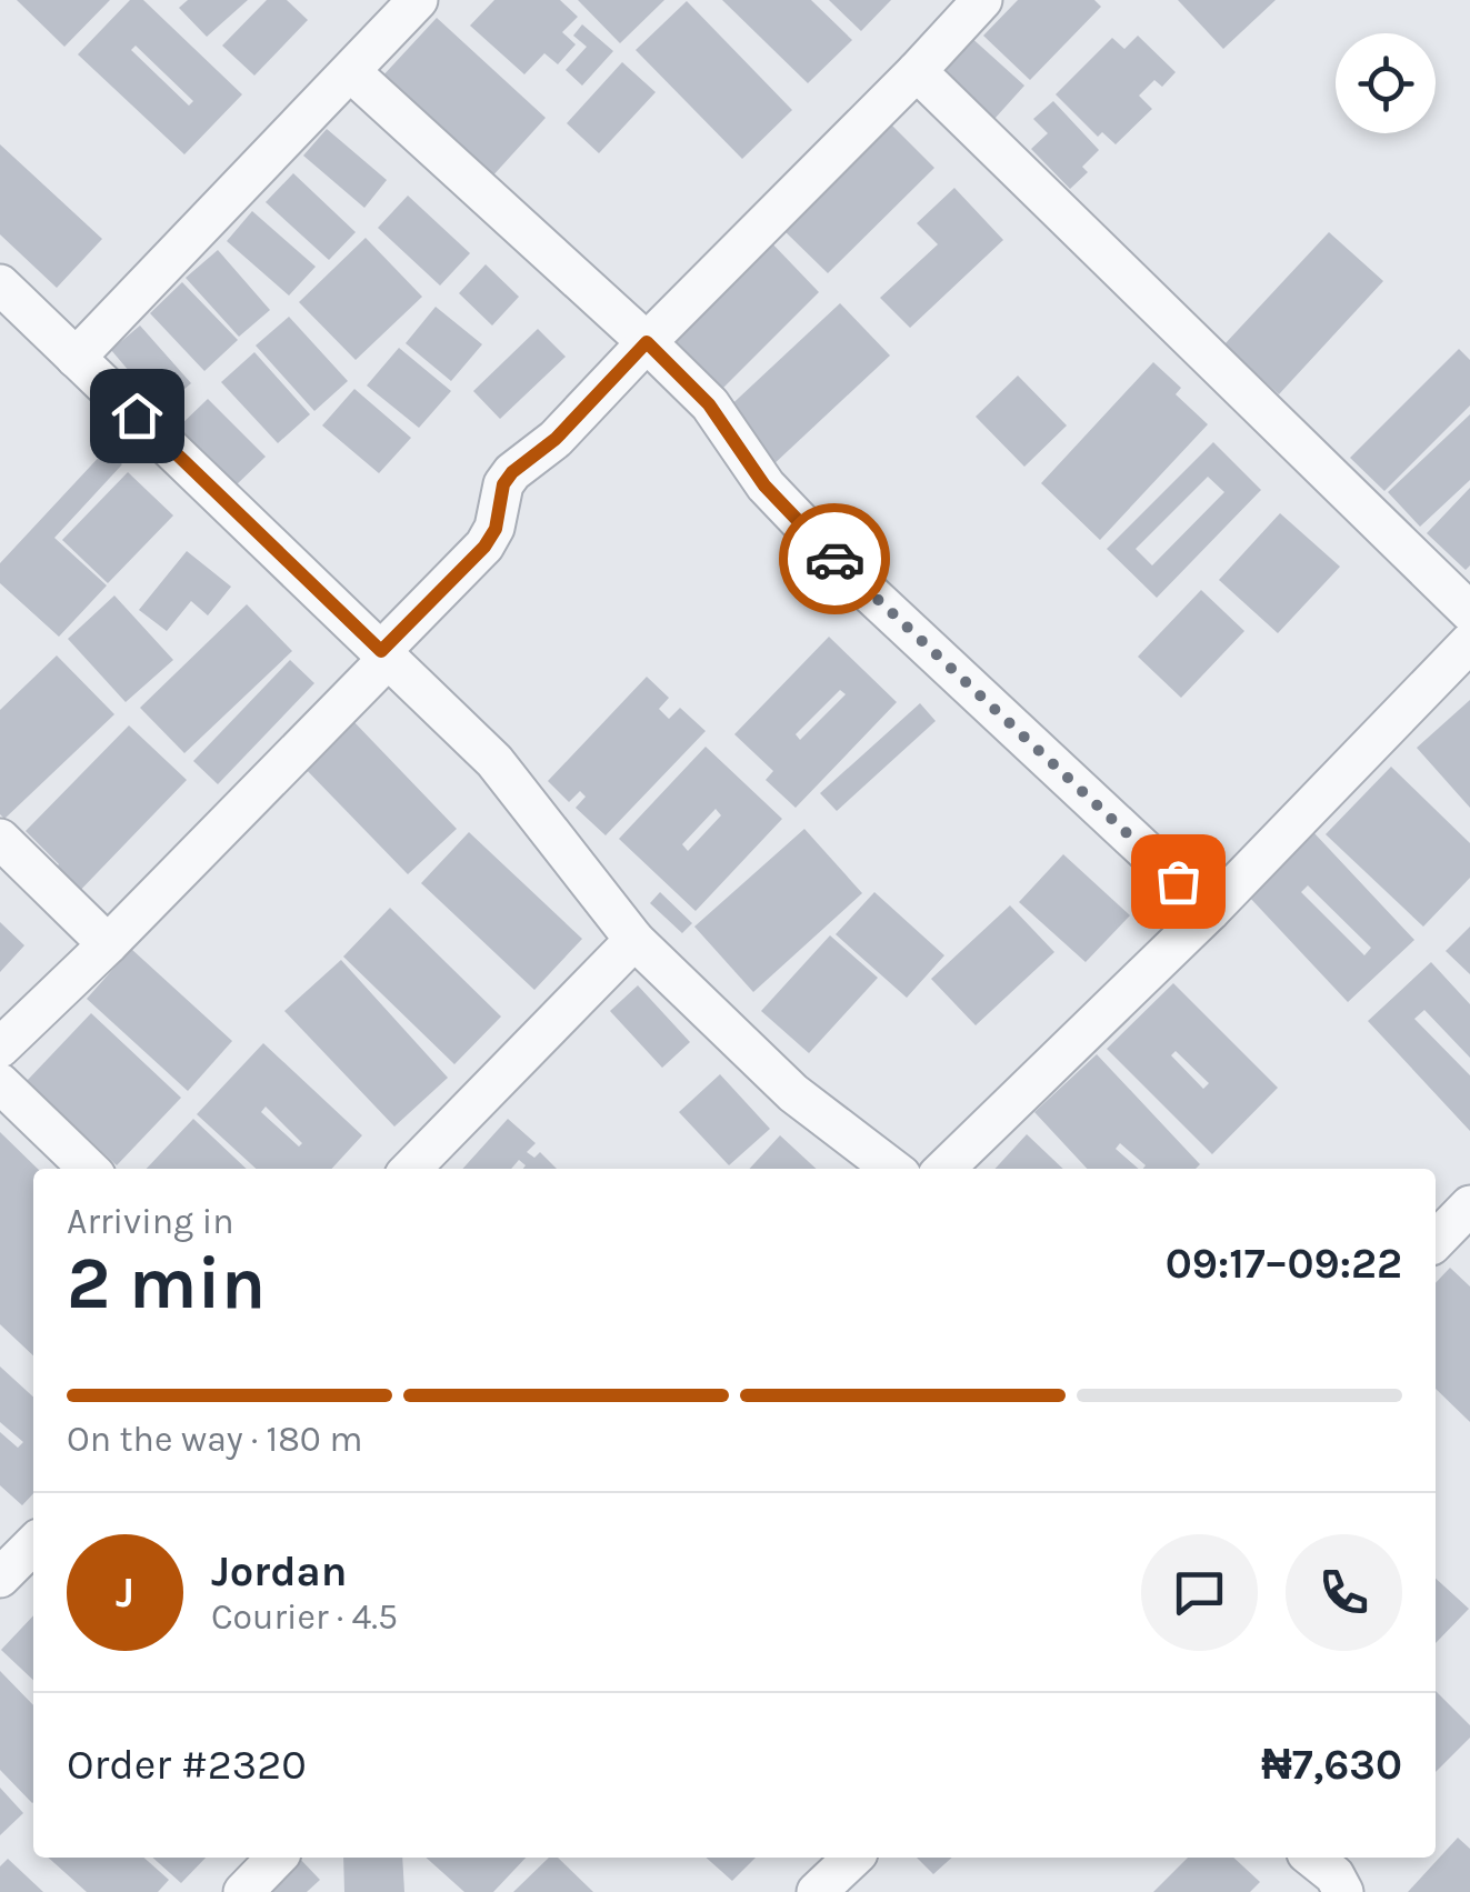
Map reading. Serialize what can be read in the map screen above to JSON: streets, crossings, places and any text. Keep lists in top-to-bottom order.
{
  "page": {
    "heading": ["2 min", "Arriving in", "09:17–09:22"],
    "panel": [
      "Jordan",
      "Courier · 4.5",
      "Order #2320",
      "₦7,630"
    ],
    "bar": "On the way · 180 m",
    "round": "J"
  }
}
